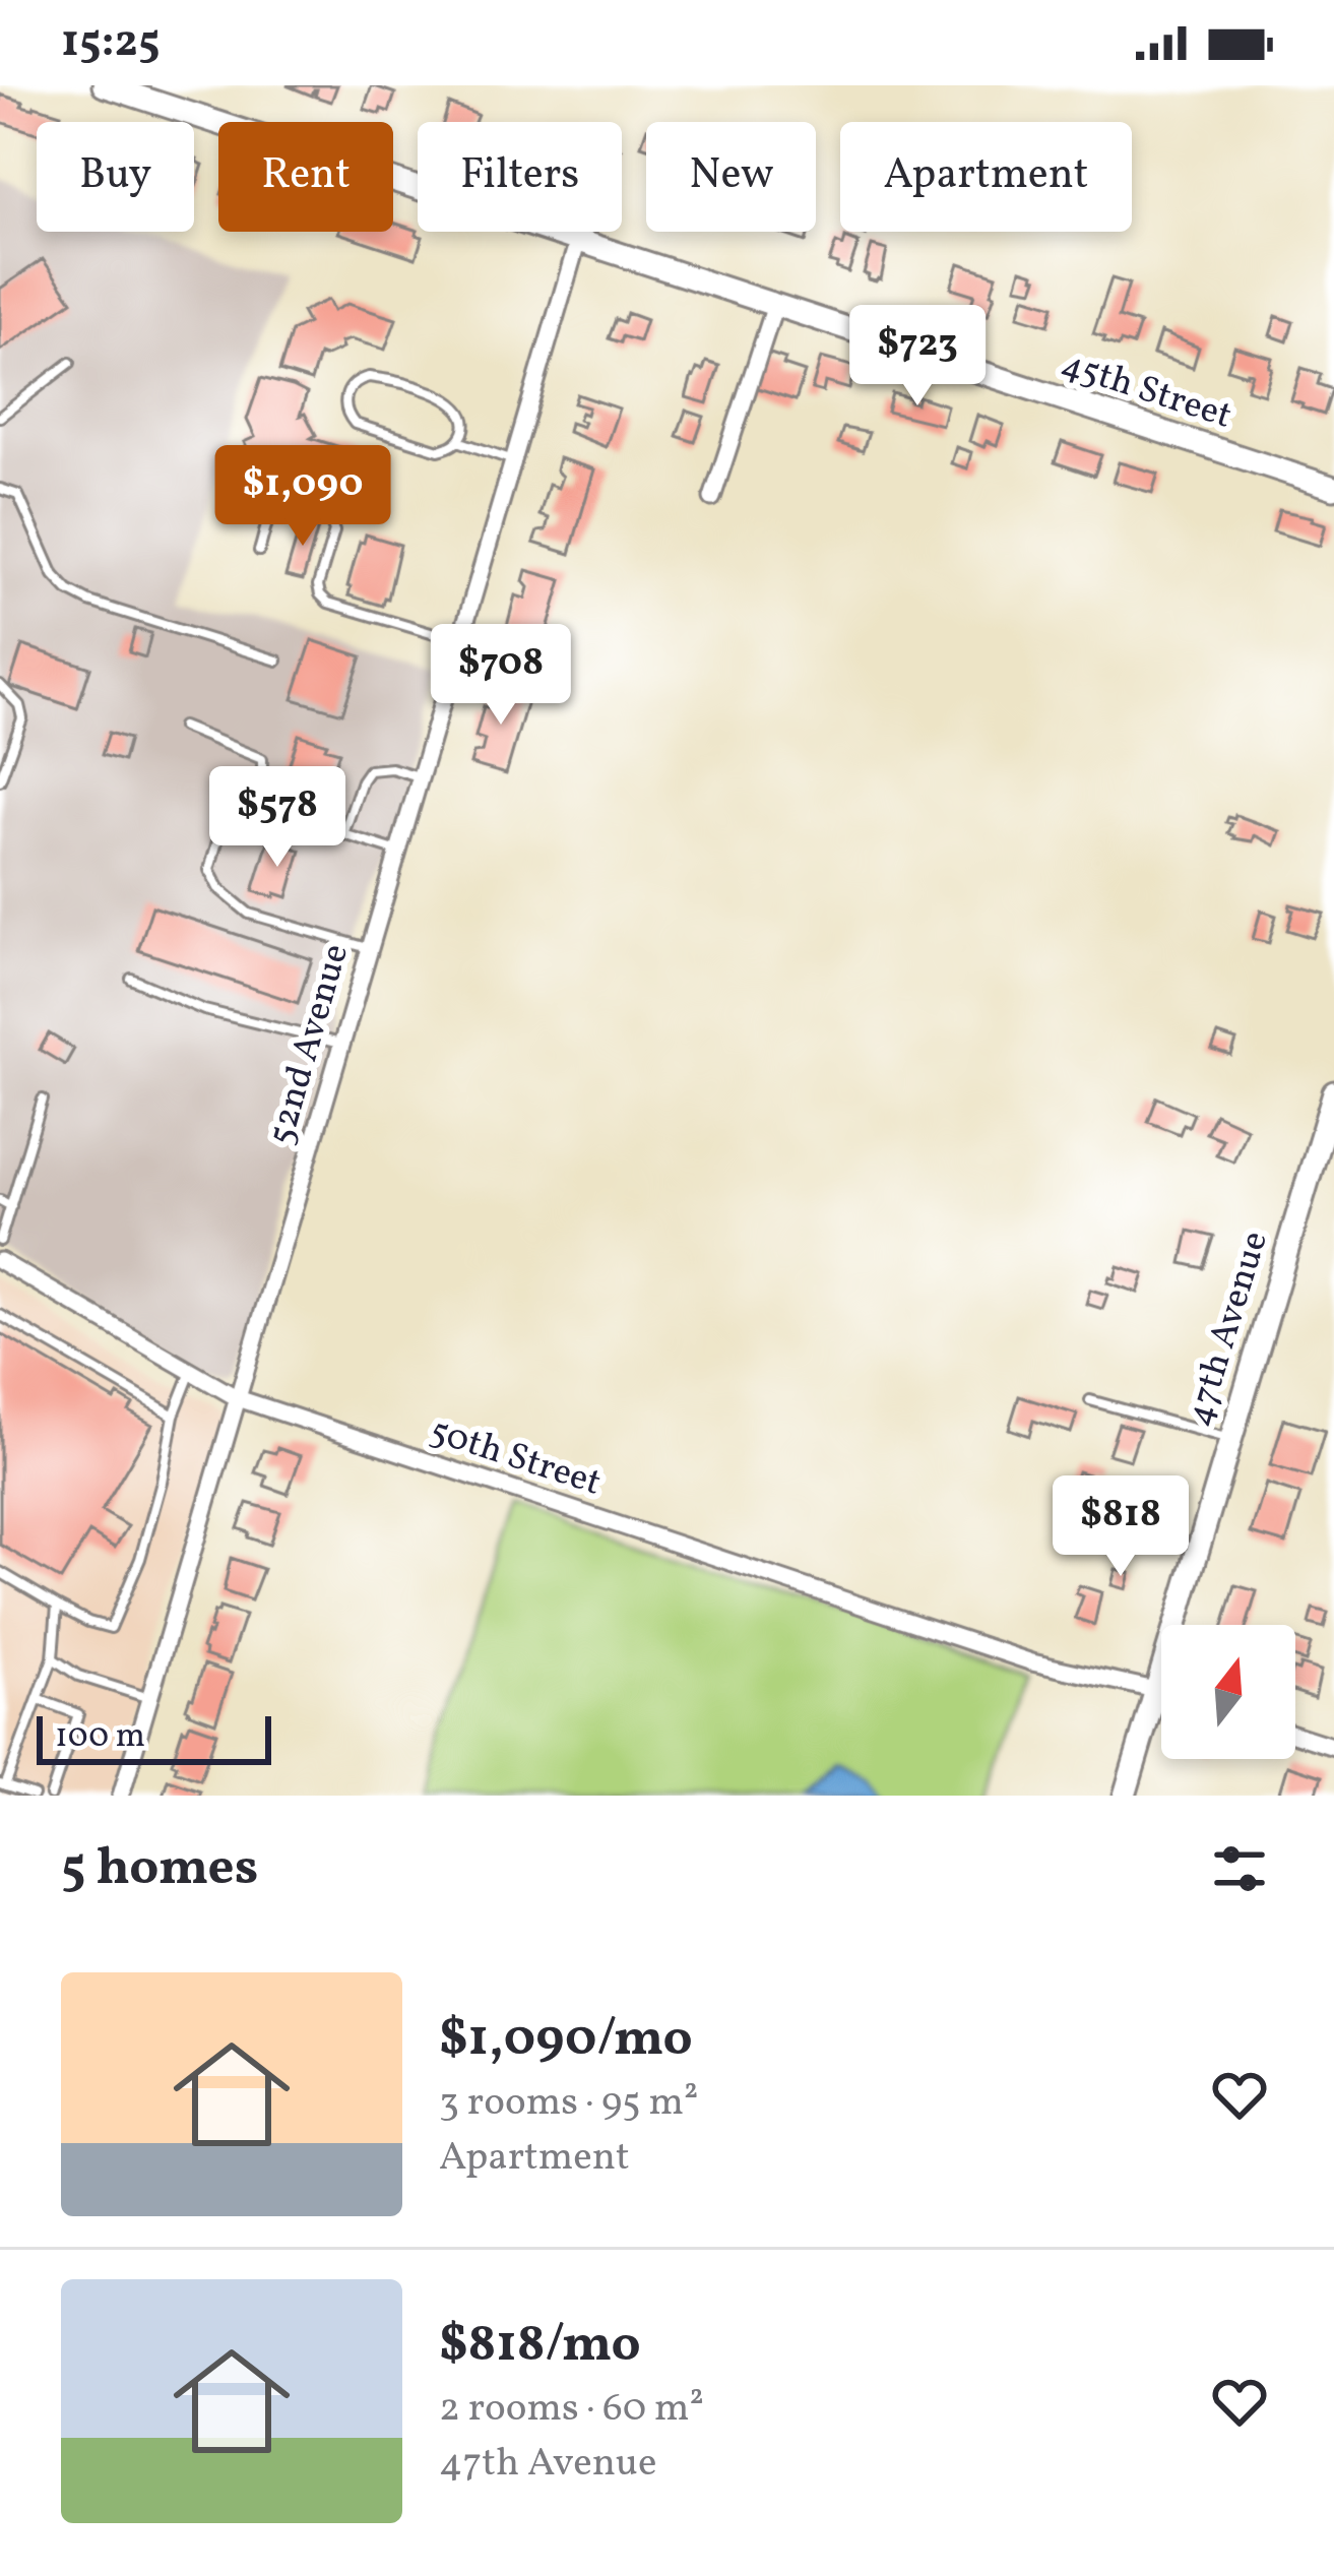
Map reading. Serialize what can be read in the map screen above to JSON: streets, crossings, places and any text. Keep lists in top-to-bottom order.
{
  "streets": {
    "street": [
      "45th Street",
      "52nd Avenue",
      "47th Avenue",
      "50th Street"
    ]
  },
  "crossings": [
    ["45th Street", "52nd Avenue"],
    ["52nd Avenue", "50th Street"],
    ["47th Avenue", "50th Street"]
  ],
  "scale_bar": "100 m",
  "north": "top",
  "page": {
    "status": "15:25",
    "chip": [
      "Buy",
      "Rent",
      "Filters",
      "New",
      "Apartment"
    ],
    "price": [
      "$723",
      "$1,090",
      "$708",
      "$578",
      "$818"
    ],
    "scale": "100 m",
    "heading": "5 homes",
    "list": [
      {
        "name": "$1,090/mo",
        "note": "3 rooms · 95 m² · Apartment"
      },
      {
        "name": "$818/mo",
        "note": "2 rooms · 60 m² · 47th Avenue"
      }
    ]
  }
}
